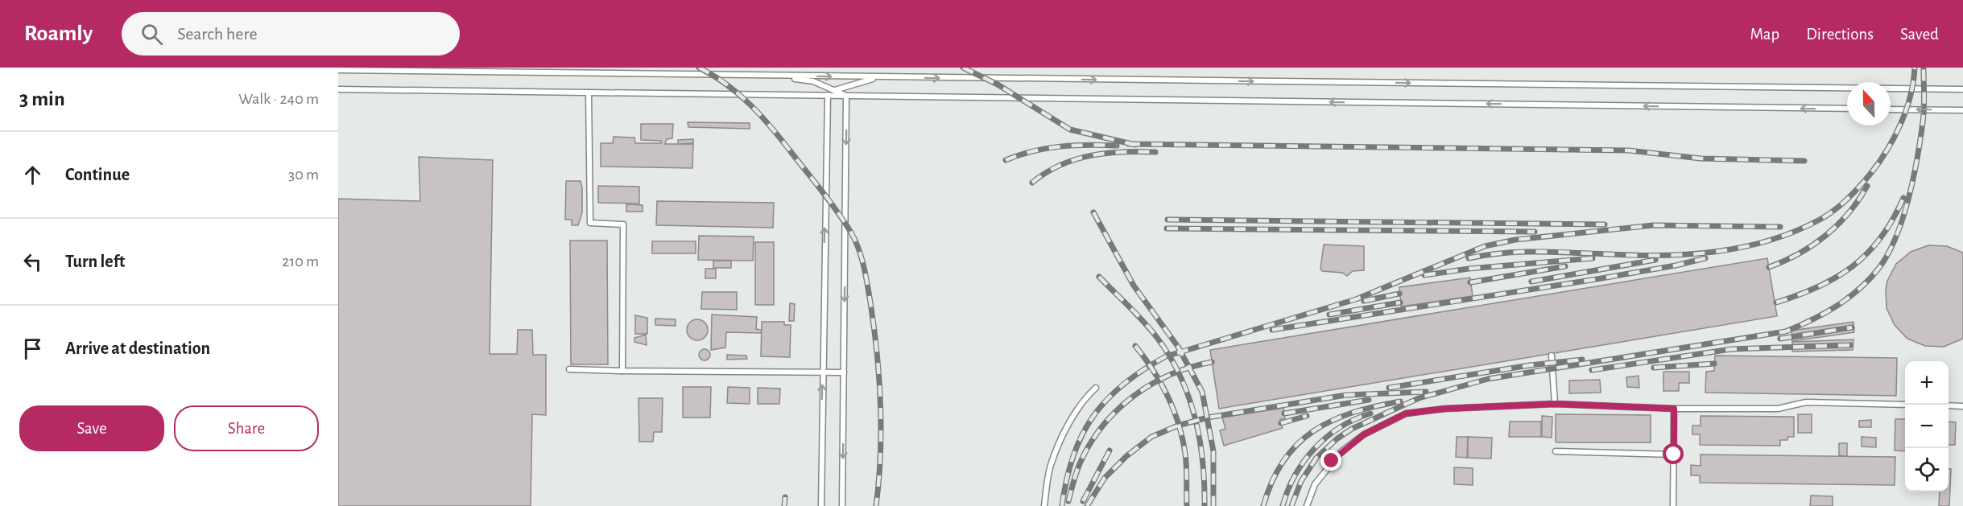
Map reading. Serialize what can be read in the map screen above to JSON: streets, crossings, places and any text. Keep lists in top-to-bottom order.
{
  "north": "top",
  "page": {
    "header": "Roamly",
    "search": "Search here",
    "nav": ["Map", "Directions", "Saved"],
    "heading": ["3 min", "Walk · 240 m"],
    "list": [
      ["Continue", "30 m"],
      ["Turn left", "210 m"],
      "Arrive at destination"
    ],
    "map_buttons": ["+", "−"],
    "buttons": ["Save", "Share"]
  }
}
